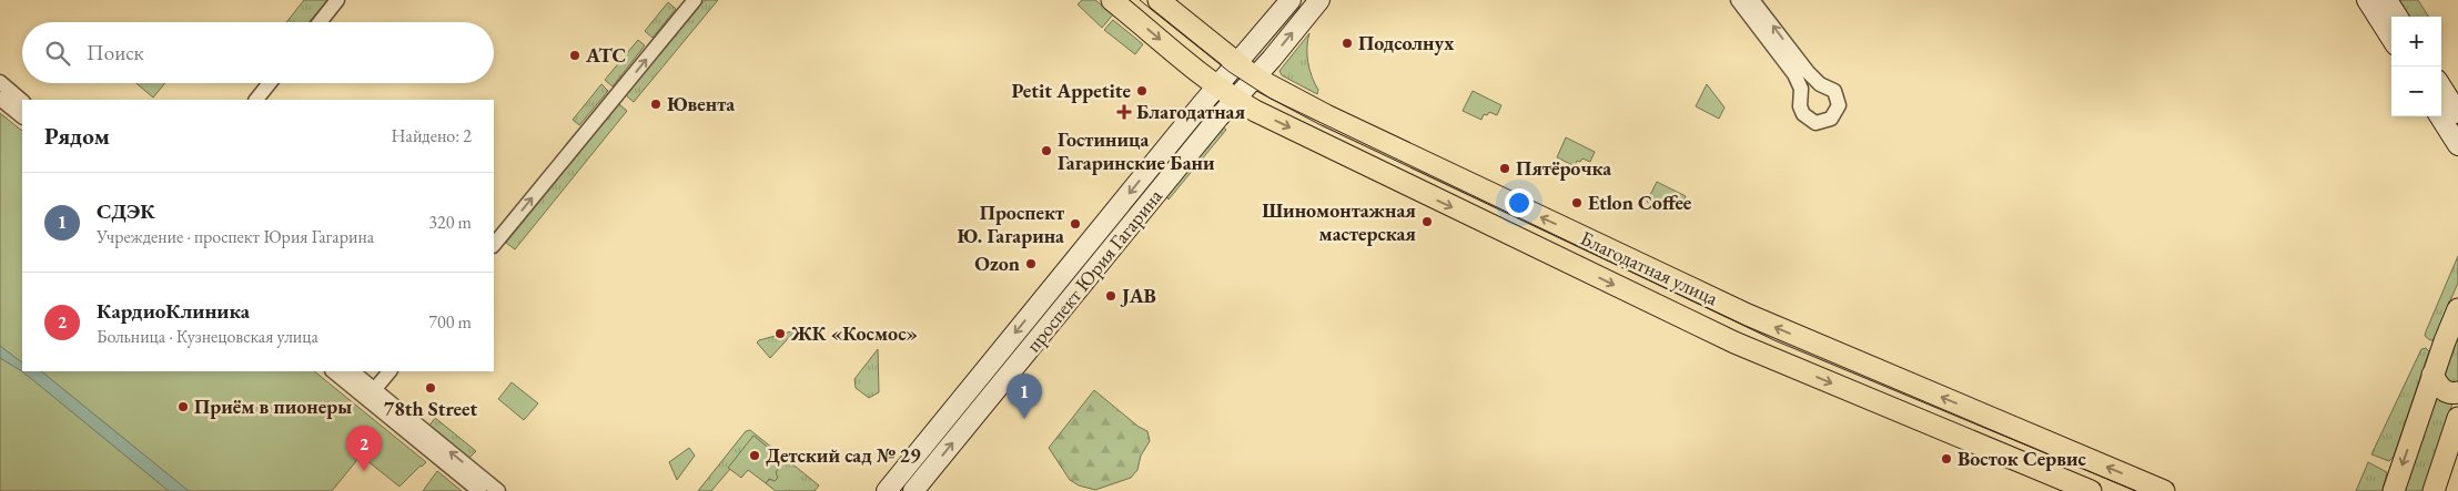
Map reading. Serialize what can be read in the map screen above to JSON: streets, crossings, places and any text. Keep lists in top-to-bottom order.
{
  "streets": {
    "main road": ["Благодатная улица", "проспект Юрия Гагарина"]
  },
  "crossings": [
    ["Благодатная улица", "проспект Юрия Гагарина"]
  ],
  "places": {
    "other": [
      "Подсолнух",
      "АТС",
      "Petit Appetite",
      "Ювента",
      "Гостиница Гагаринские Бани",
      "Пятёрочка",
      "Etlon Coffee",
      "Шиномонтажная мастерская",
      "Проспект Ю. Гагарина",
      "Ozon",
      "JAB",
      "ЖК «Космос»",
      "78th Street",
      "Приём в пионеры",
      "Детский сад № 29",
      "Восток Сервис"
    ],
    "health": ["Благодатная"]
  },
  "page": {
    "map_buttons": ["+", "−"],
    "search": "Поиск",
    "heading": ["Рядом", "Найдено: 2"],
    "list": [
      {
        "mark": "1",
        "name": "СДЭК",
        "note": "Учреждение · проспект Юрия Гагарина",
        "value": "320 m"
      },
      {
        "mark": "2",
        "name": "КардиоКлиника",
        "note": "Больница · Кузнецовская улица",
        "value": "700 m"
      }
    ],
    "pins": ["1", "2"]
  }
}
